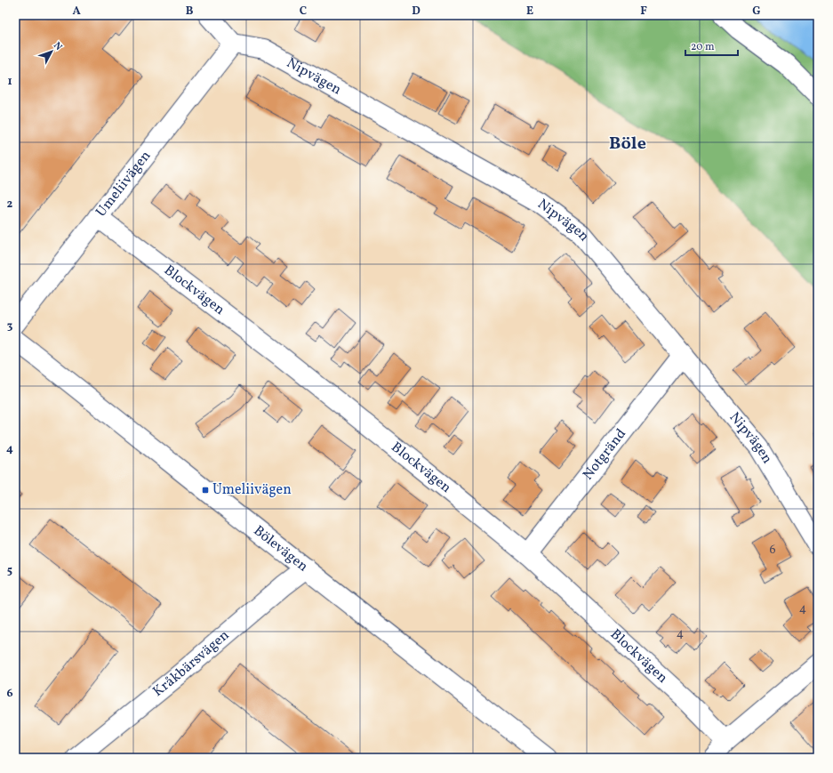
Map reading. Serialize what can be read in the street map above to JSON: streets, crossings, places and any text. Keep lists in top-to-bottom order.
{
  "streets": {
    "street": [
      "Nipvägen",
      "Umeliivägen",
      "Blockvägen",
      "Notgränd",
      "Bölevägen",
      "Kråkbärsvägen"
    ]
  },
  "crossings": [
    ["Nipvägen", "Umeliivägen"],
    ["Nipvägen", "Notgränd"],
    ["Umeliivägen", "Blockvägen"],
    ["Blockvägen", "Notgränd"],
    ["Bölevägen", "Kråkbärsvägen"]
  ],
  "districts": ["Böle"],
  "places": {
    "transit": ["Umeliivägen"]
  },
  "house_numbers": ["6", "4", "4"],
  "scale_bar": "20 m",
  "north": "top right",
  "grid": {
    "columns": [
      "A",
      "B",
      "C",
      "D",
      "E",
      "F",
      "G"
    ],
    "rows": [
      "1",
      "2",
      "3",
      "4",
      "5",
      "6"
    ]
  }
}
